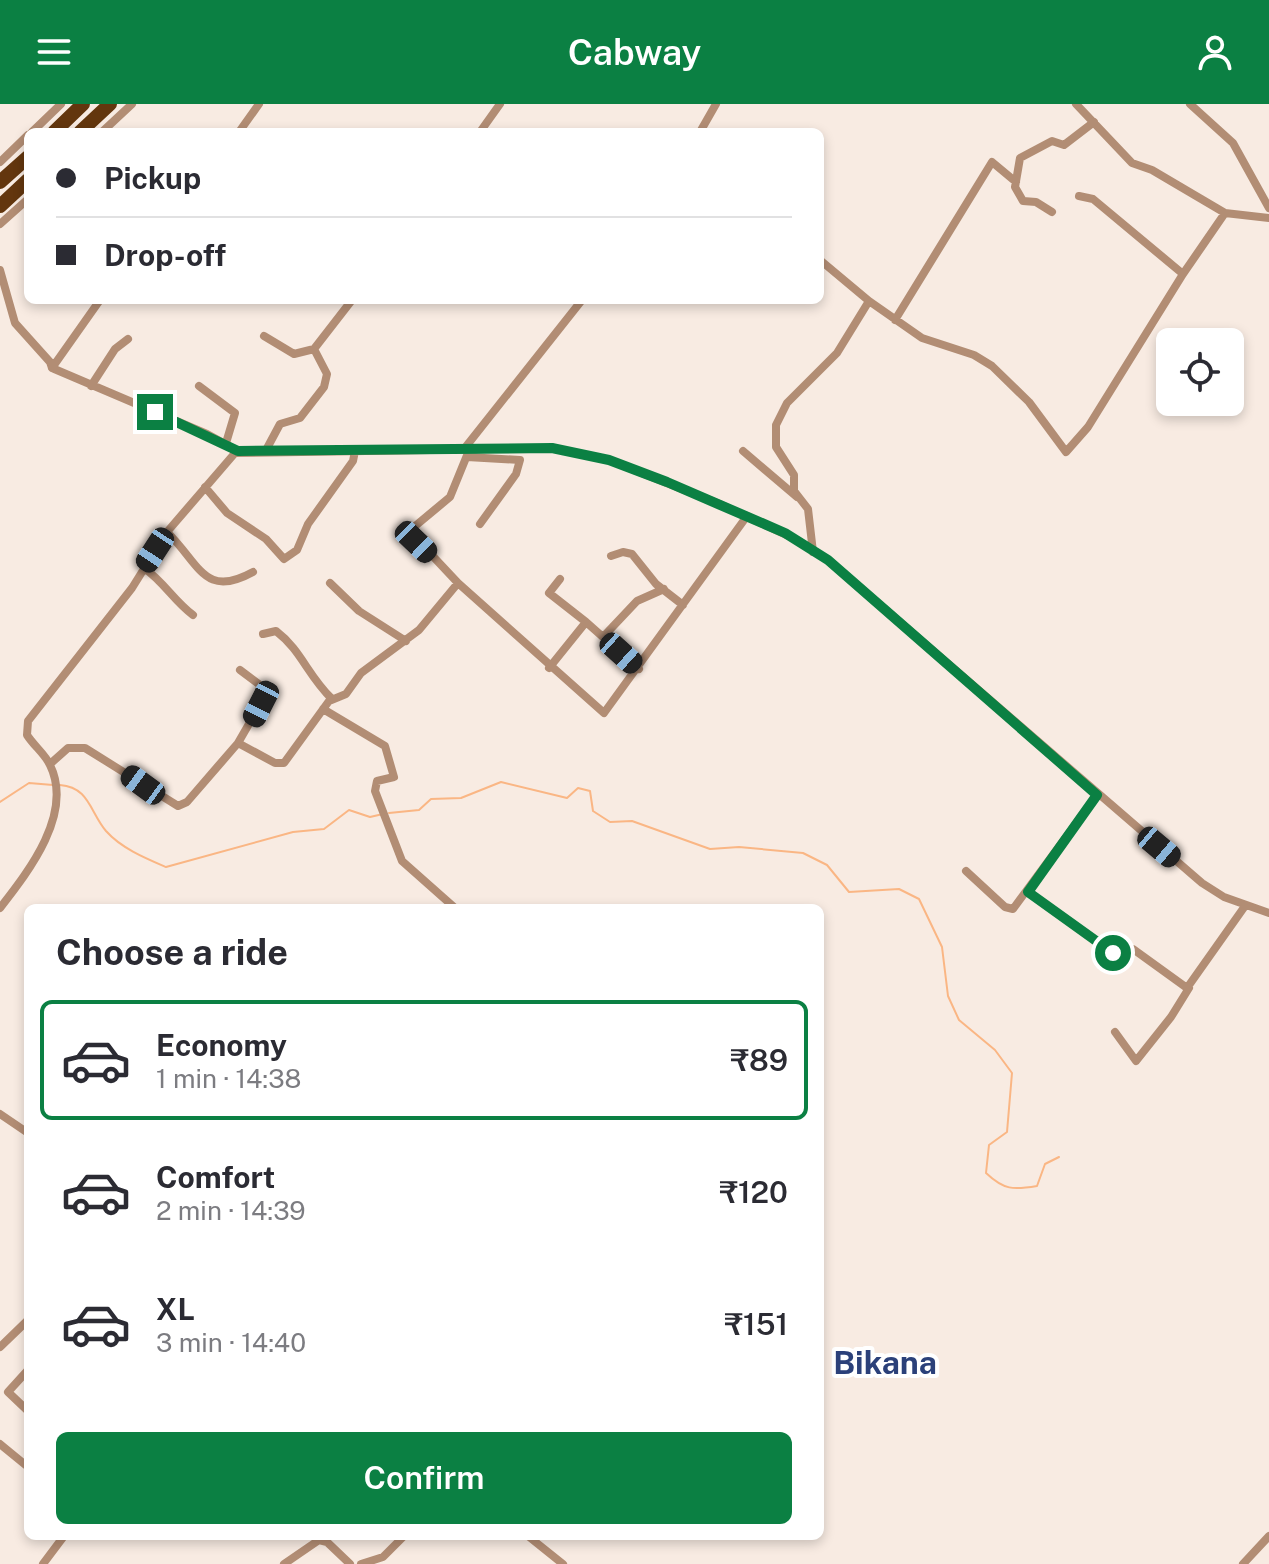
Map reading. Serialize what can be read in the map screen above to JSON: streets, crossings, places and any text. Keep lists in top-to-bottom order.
{
  "districts": ["Bikana"],
  "page": {
    "header": "Cabway",
    "banner": ["Pickup", "Drop-off"],
    "heading": "Choose a ride",
    "list": [
      {
        "name": "Economy",
        "note": "1 min · 14:38",
        "value": "₹89"
      },
      {
        "name": "Comfort",
        "note": "2 min · 14:39",
        "value": "₹120"
      },
      {
        "name": "XL",
        "note": "3 min · 14:40",
        "value": "₹151"
      }
    ],
    "buttons": "Confirm"
  }
}
